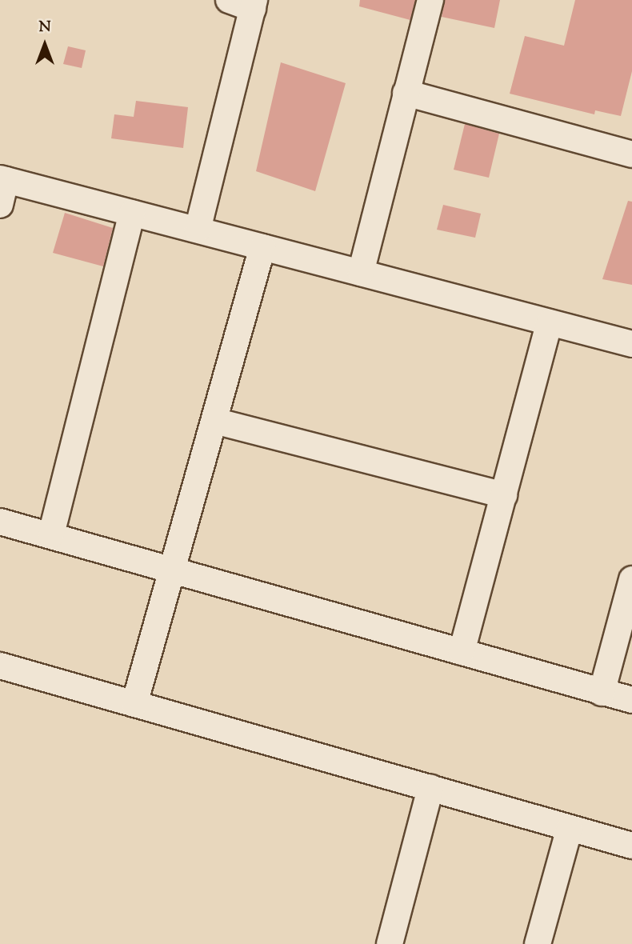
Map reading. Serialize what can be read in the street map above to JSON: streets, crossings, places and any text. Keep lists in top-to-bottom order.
{
  "north": "top"
}
